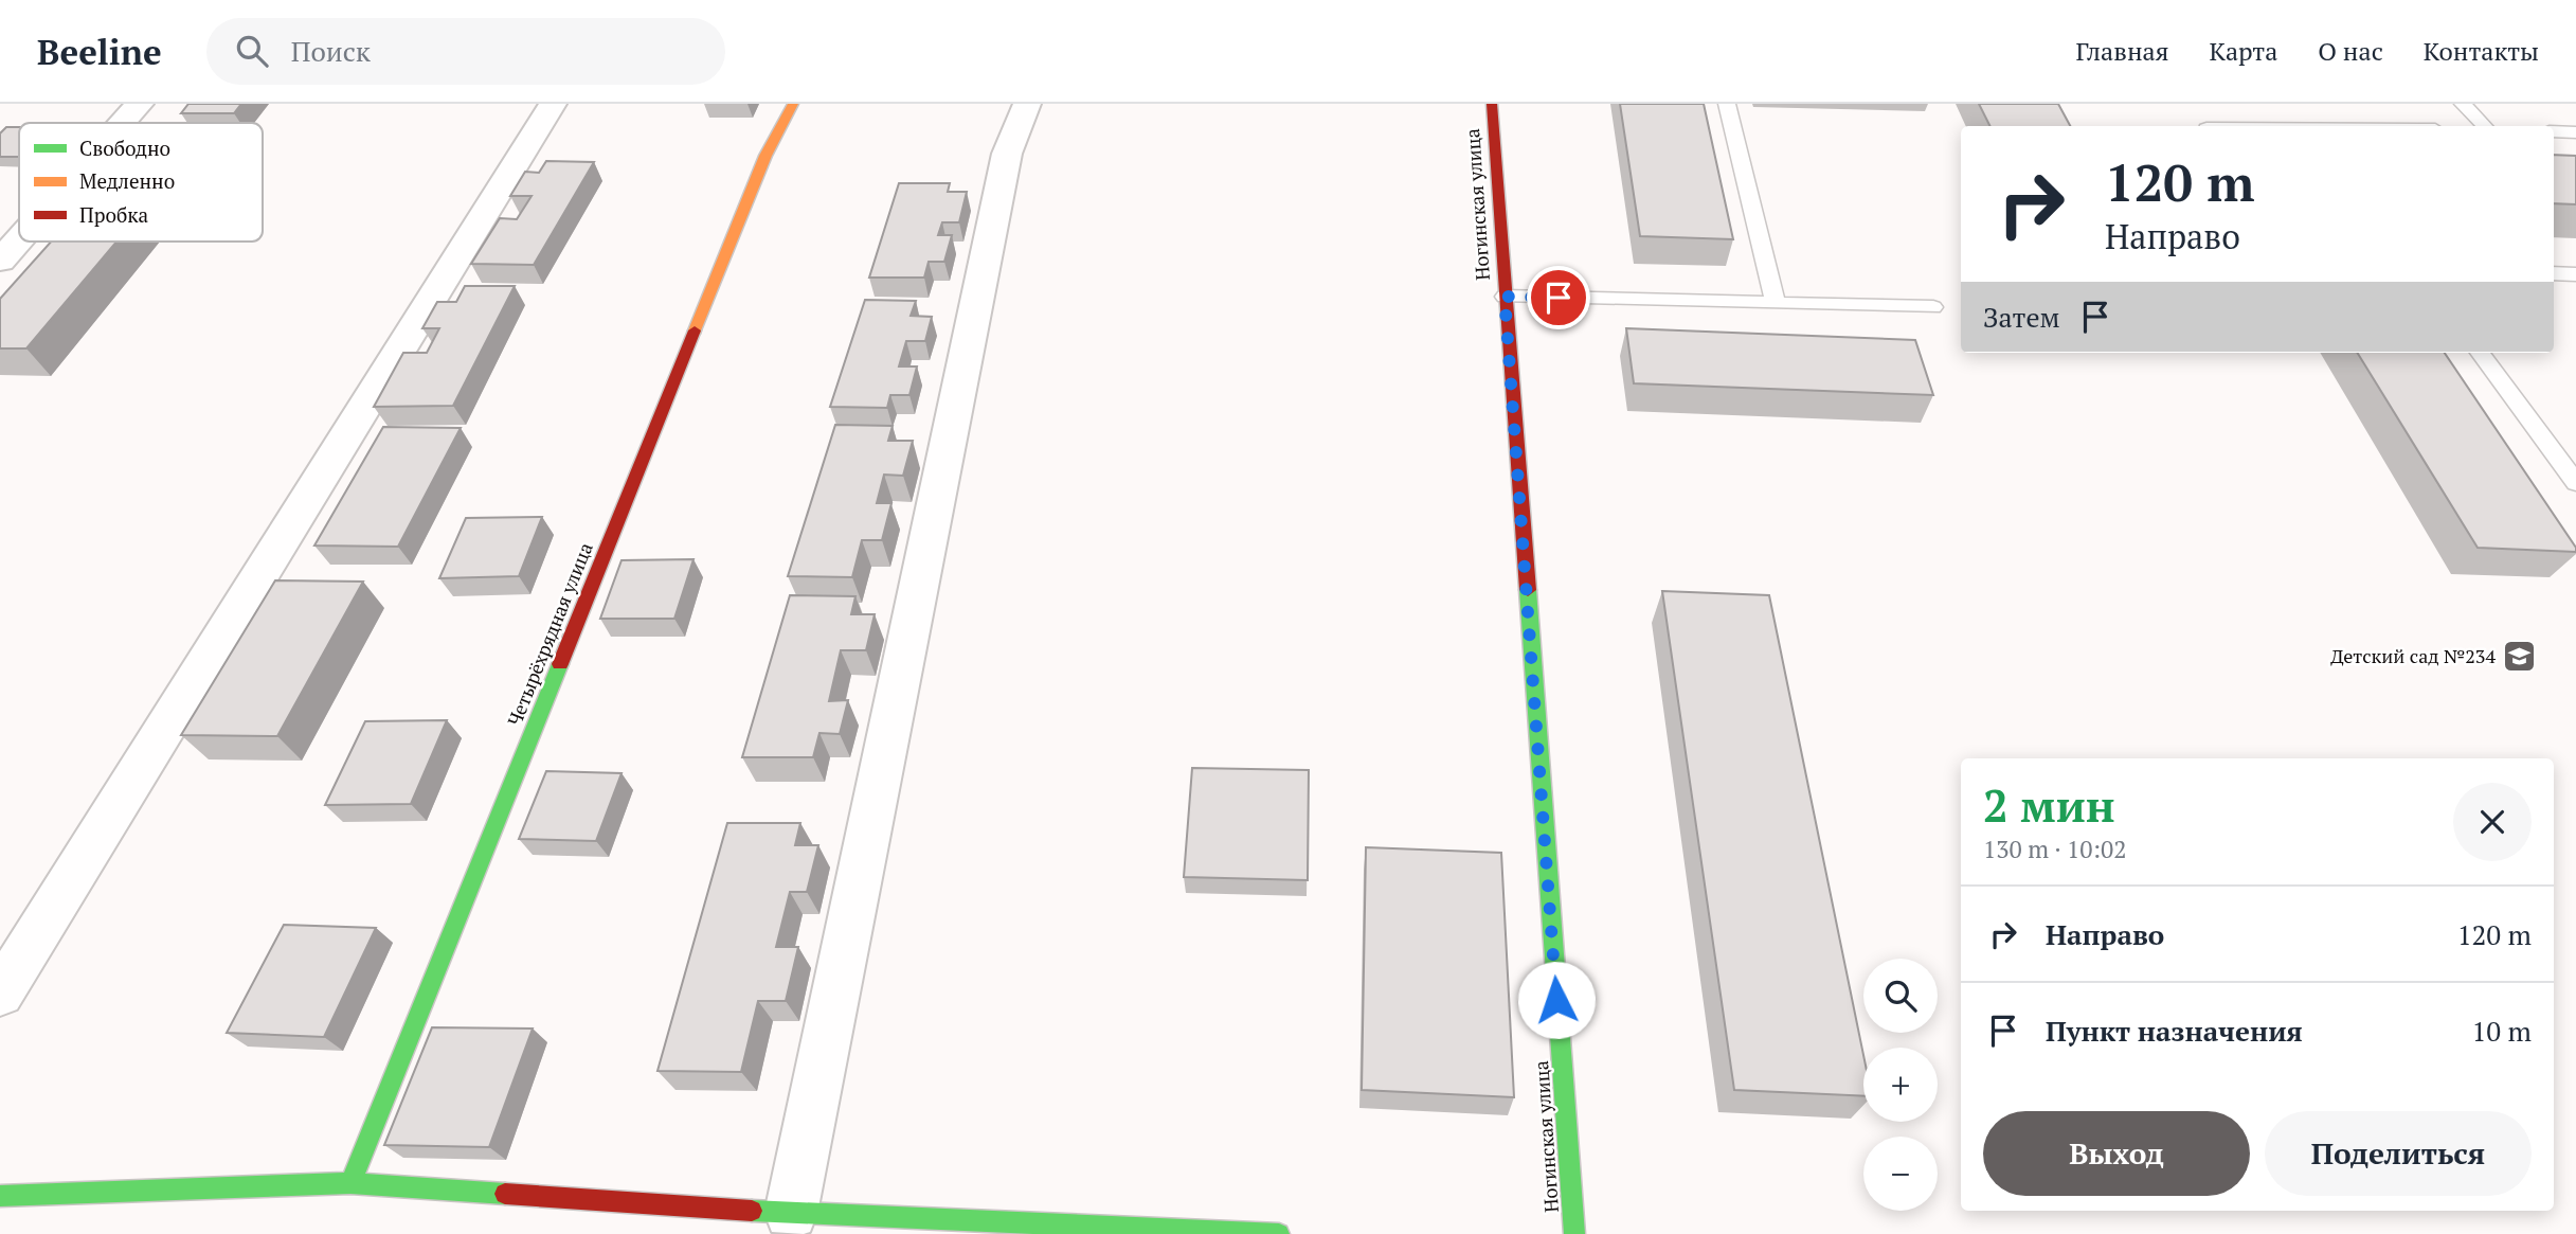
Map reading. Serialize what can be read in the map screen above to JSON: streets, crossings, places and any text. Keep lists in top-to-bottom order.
{
  "streets": {
    "street": ["Ногинская улица", "Четырёхрядная улица"]
  },
  "places": {
    "school or university": ["Детский сад №234"]
  },
  "legend": ["Свободно", "Медленно", "Пробка"],
  "page": {
    "header": "Beeline",
    "search": "Поиск",
    "nav": [
      "Главная",
      "Карта",
      "О нас",
      "Контакты"
    ],
    "turn": ["120 m", "Направо"],
    "then": "Затем",
    "heading": ["2 мин", "130 m · 10:02"],
    "list": [
      {
        "name": "Направо",
        "value": "120 m"
      },
      {
        "name": "Пункт назначения",
        "value": "10 m"
      }
    ],
    "map_buttons": ["+", "−"],
    "buttons": ["Выход", "Поделиться"]
  }
}
